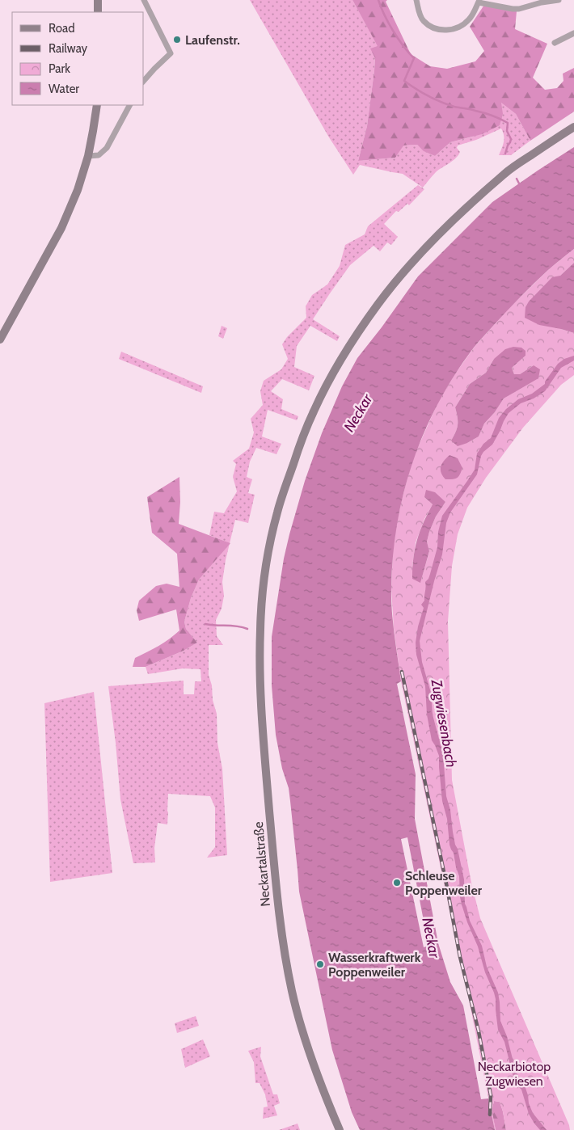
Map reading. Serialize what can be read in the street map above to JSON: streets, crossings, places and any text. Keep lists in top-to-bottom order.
{
  "streets": {
    "main road": ["Neckartalstraße"]
  },
  "water": ["Neckar", "Zugwiesenbach"],
  "parks": ["Neckarbiotop Zugwiesen"],
  "places": ["Laufenstr.", "Schleuse Poppenweiler", "Wasserkraftwerk Poppenweiler"],
  "legend": [
    "Road",
    "Railway",
    "Park",
    "Water"
  ]
}
